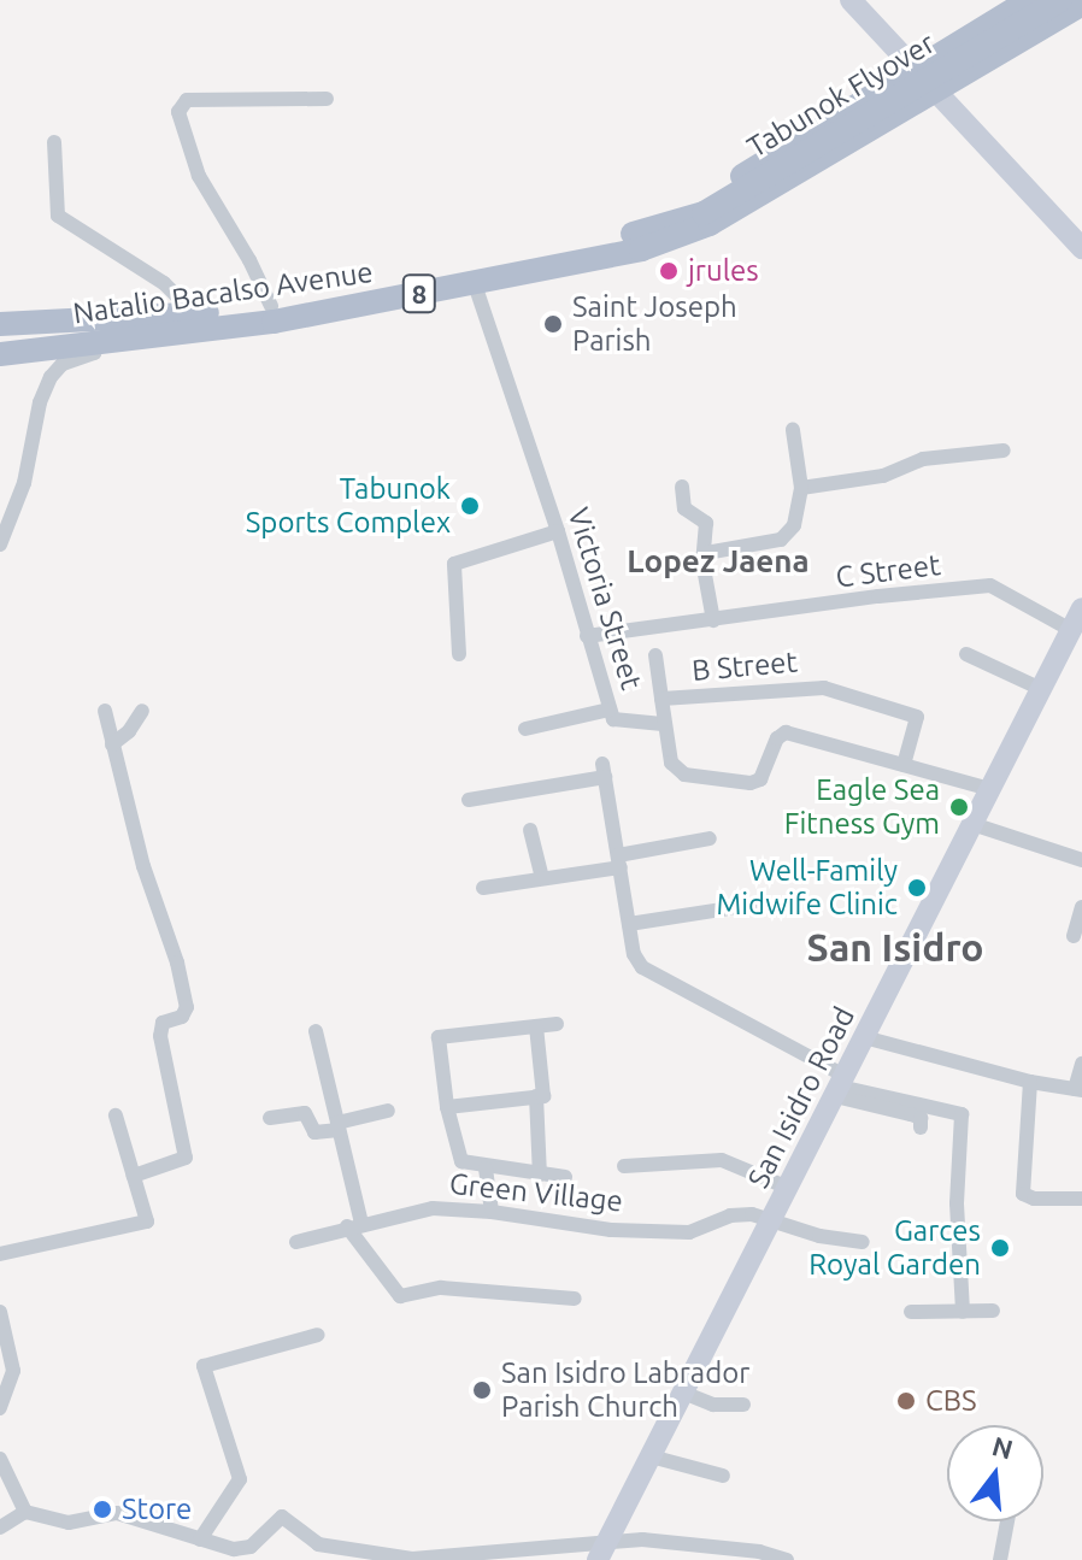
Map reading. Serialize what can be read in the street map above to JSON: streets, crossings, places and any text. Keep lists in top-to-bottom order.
{
  "streets": {
    "main road": ["Tabunok Flyover", "Natalio Bacalso Avenue", "8"],
    "street": [
      "C Street",
      "Victoria Street",
      "B Street",
      "San Isidro Road",
      "Green Village"
    ]
  },
  "crossings": [
    ["Tabunok Flyover", "Natalio Bacalso Avenue"],
    ["Natalio Bacalso Avenue", "Victoria Street"],
    ["C Street", "Victoria Street"],
    ["C Street", "San Isidro Road"],
    ["Victoria Street", "B Street"],
    ["Victoria Street", "San Isidro Road"],
    ["San Isidro Road", "Green Village"]
  ],
  "districts": ["Lopez Jaena", "San Isidro"],
  "places": [
    "jrules",
    "Saint Joseph Parish",
    "Tabunok Sports Complex",
    "Eagle Sea Fitness Gym",
    "Well-Family Midwife Clinic",
    "Garces Royal Garden",
    "San Isidro Labrador Parish Church",
    "CBS",
    "Store"
  ],
  "north": "top"
}
